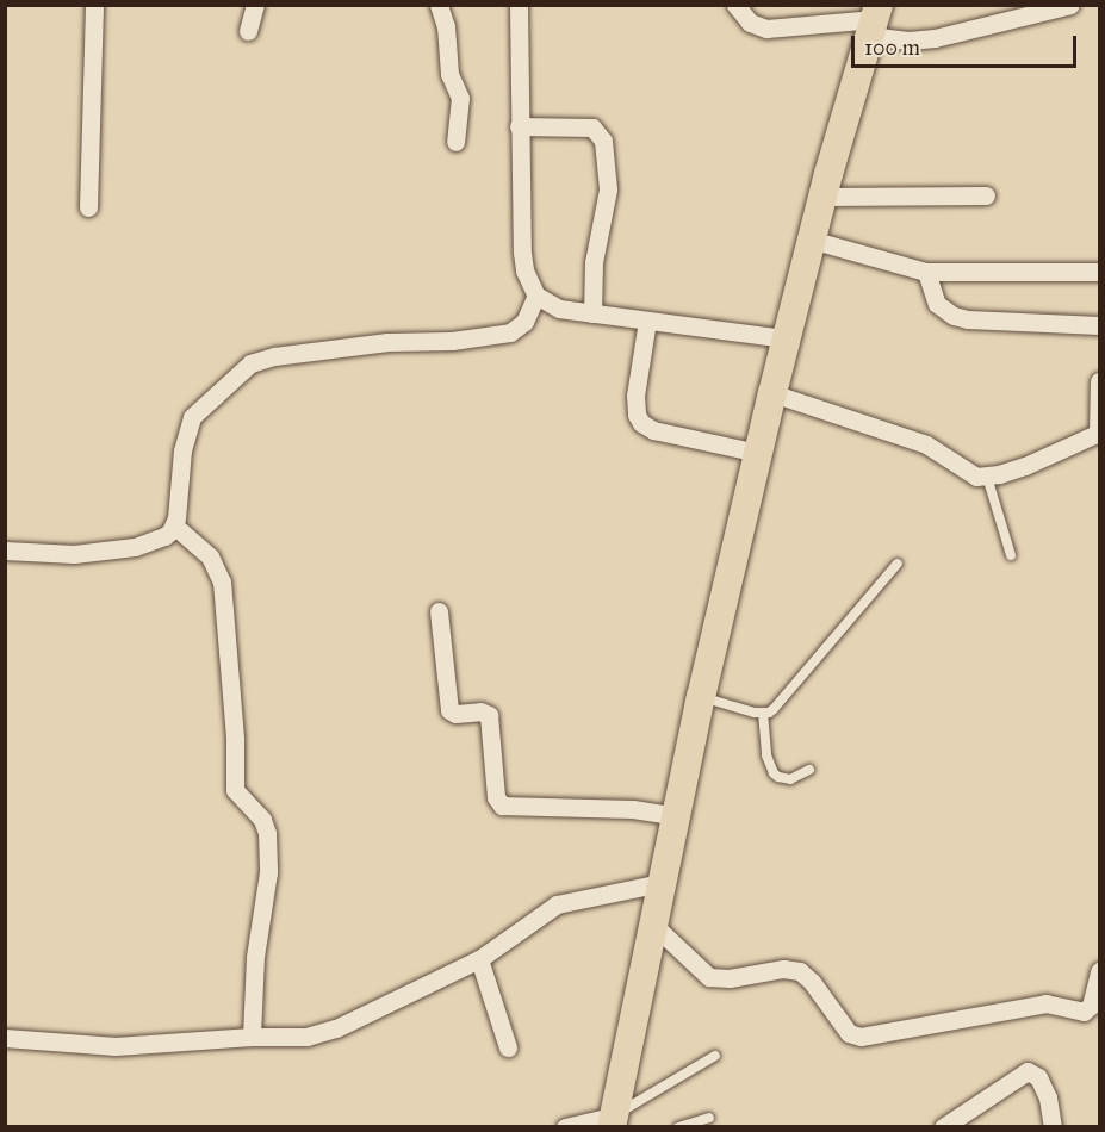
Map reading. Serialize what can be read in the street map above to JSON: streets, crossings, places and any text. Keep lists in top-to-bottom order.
{
  "scale_bar": "100 m"
}
